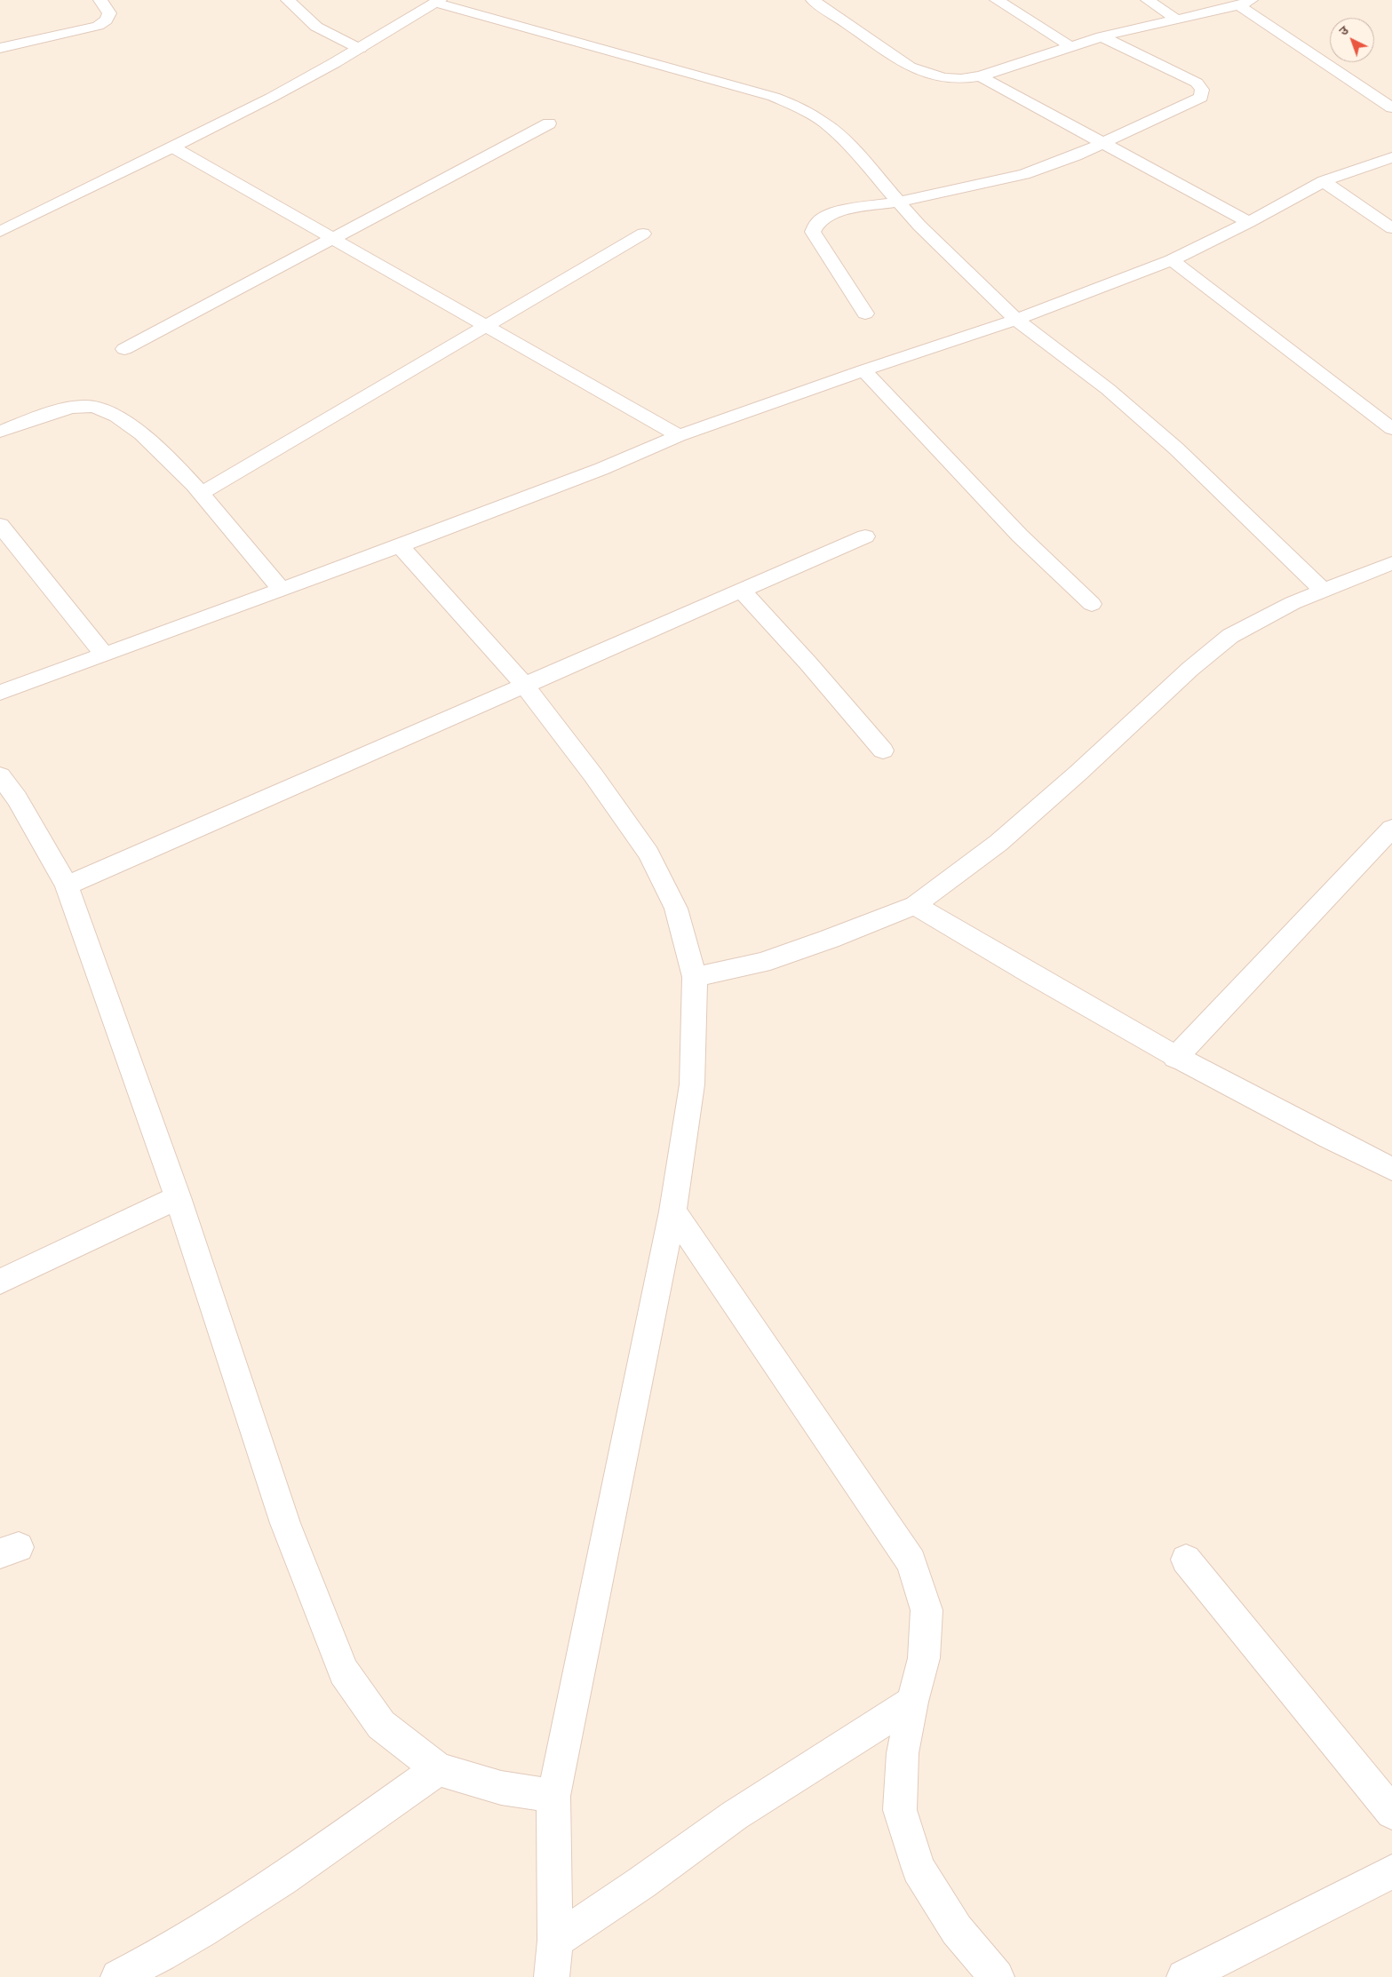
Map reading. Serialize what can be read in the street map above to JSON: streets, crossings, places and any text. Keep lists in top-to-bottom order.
{
  "north": "top left"
}
